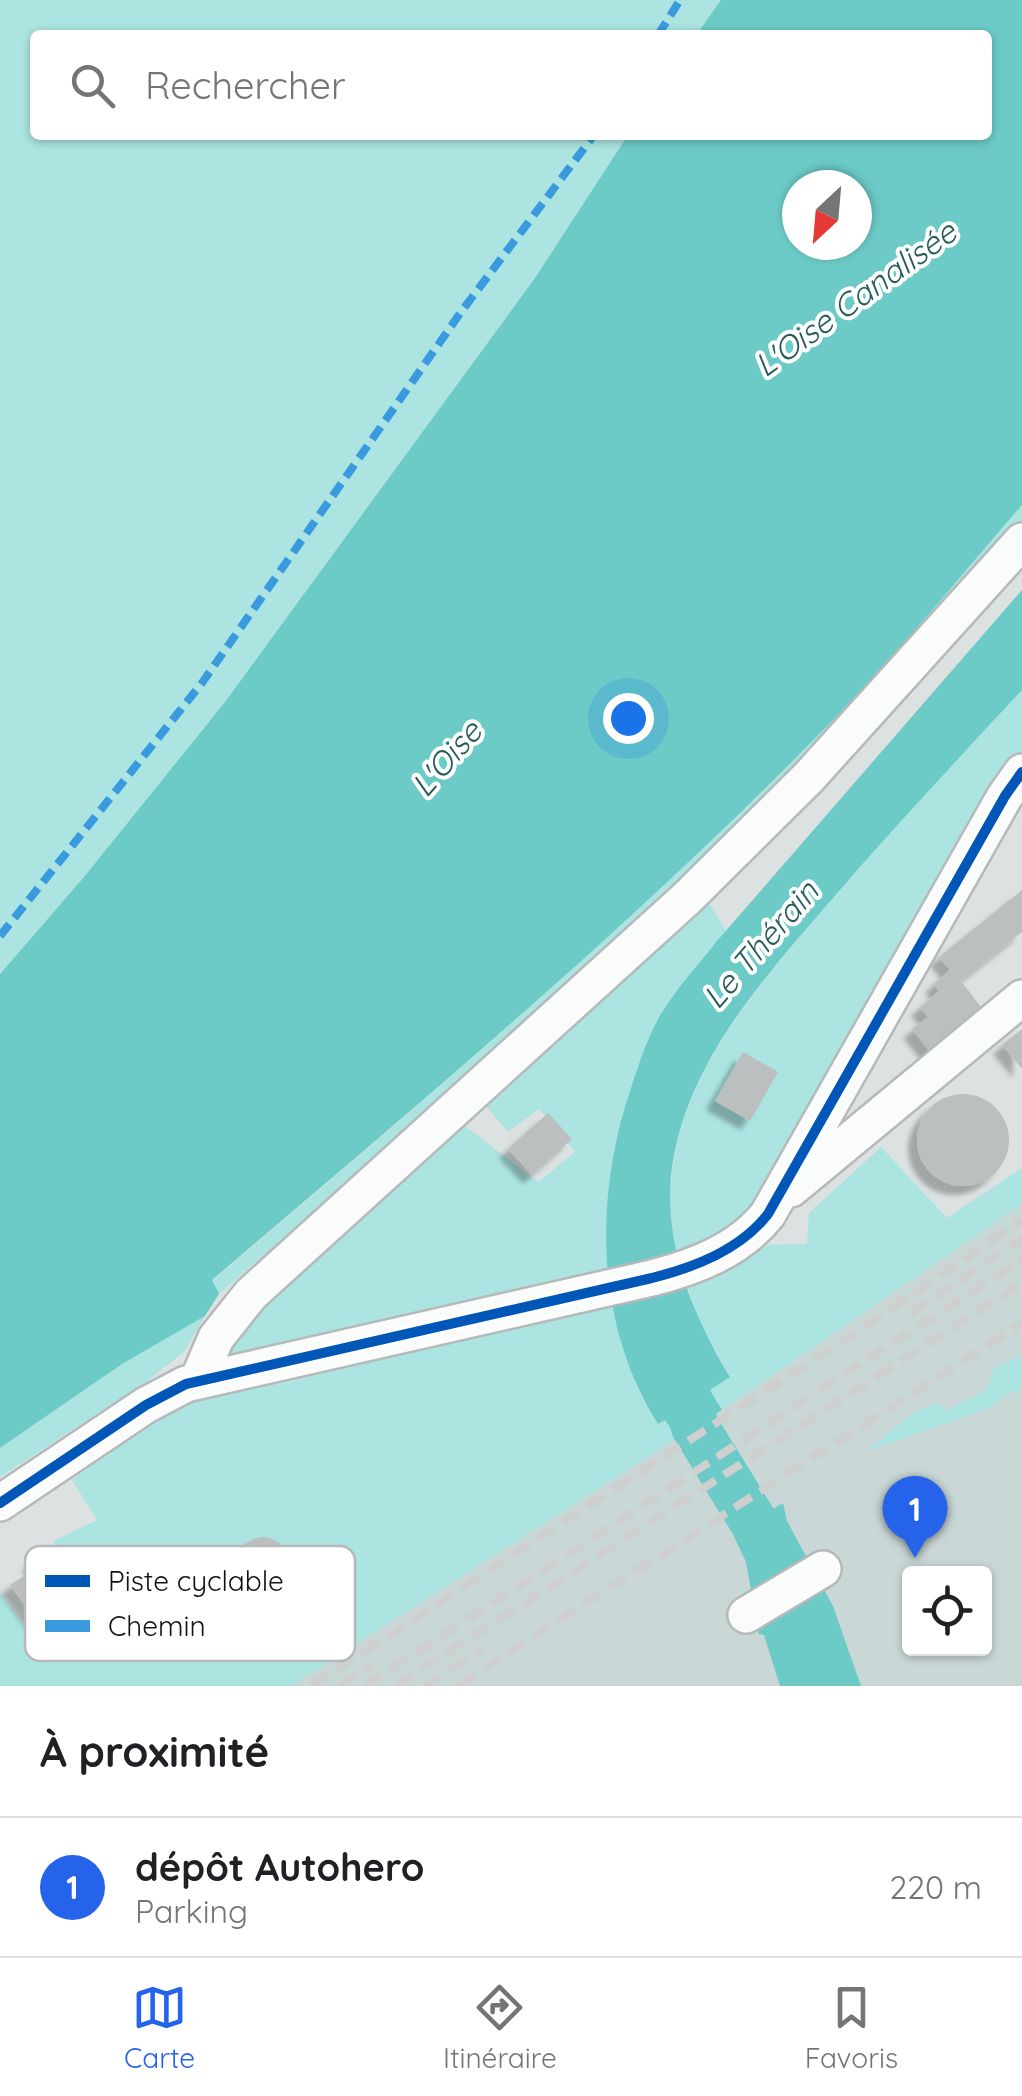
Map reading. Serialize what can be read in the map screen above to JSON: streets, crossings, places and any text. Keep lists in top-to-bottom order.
{
  "water": ["L'Oise Canalisée", "L'Oise", "Le Thérain"],
  "legend": ["Piste cyclable", "Chemin"],
  "north": "bottom left",
  "page": {
    "search": "Rechercher",
    "pins": "1",
    "heading": "À proximité",
    "list": [
      {
        "mark": "1",
        "name": "dépôt Autohero",
        "note": "Parking",
        "value": "220 m"
      }
    ],
    "nav": ["Carte", "Itinéraire", "Favoris"]
  }
}
